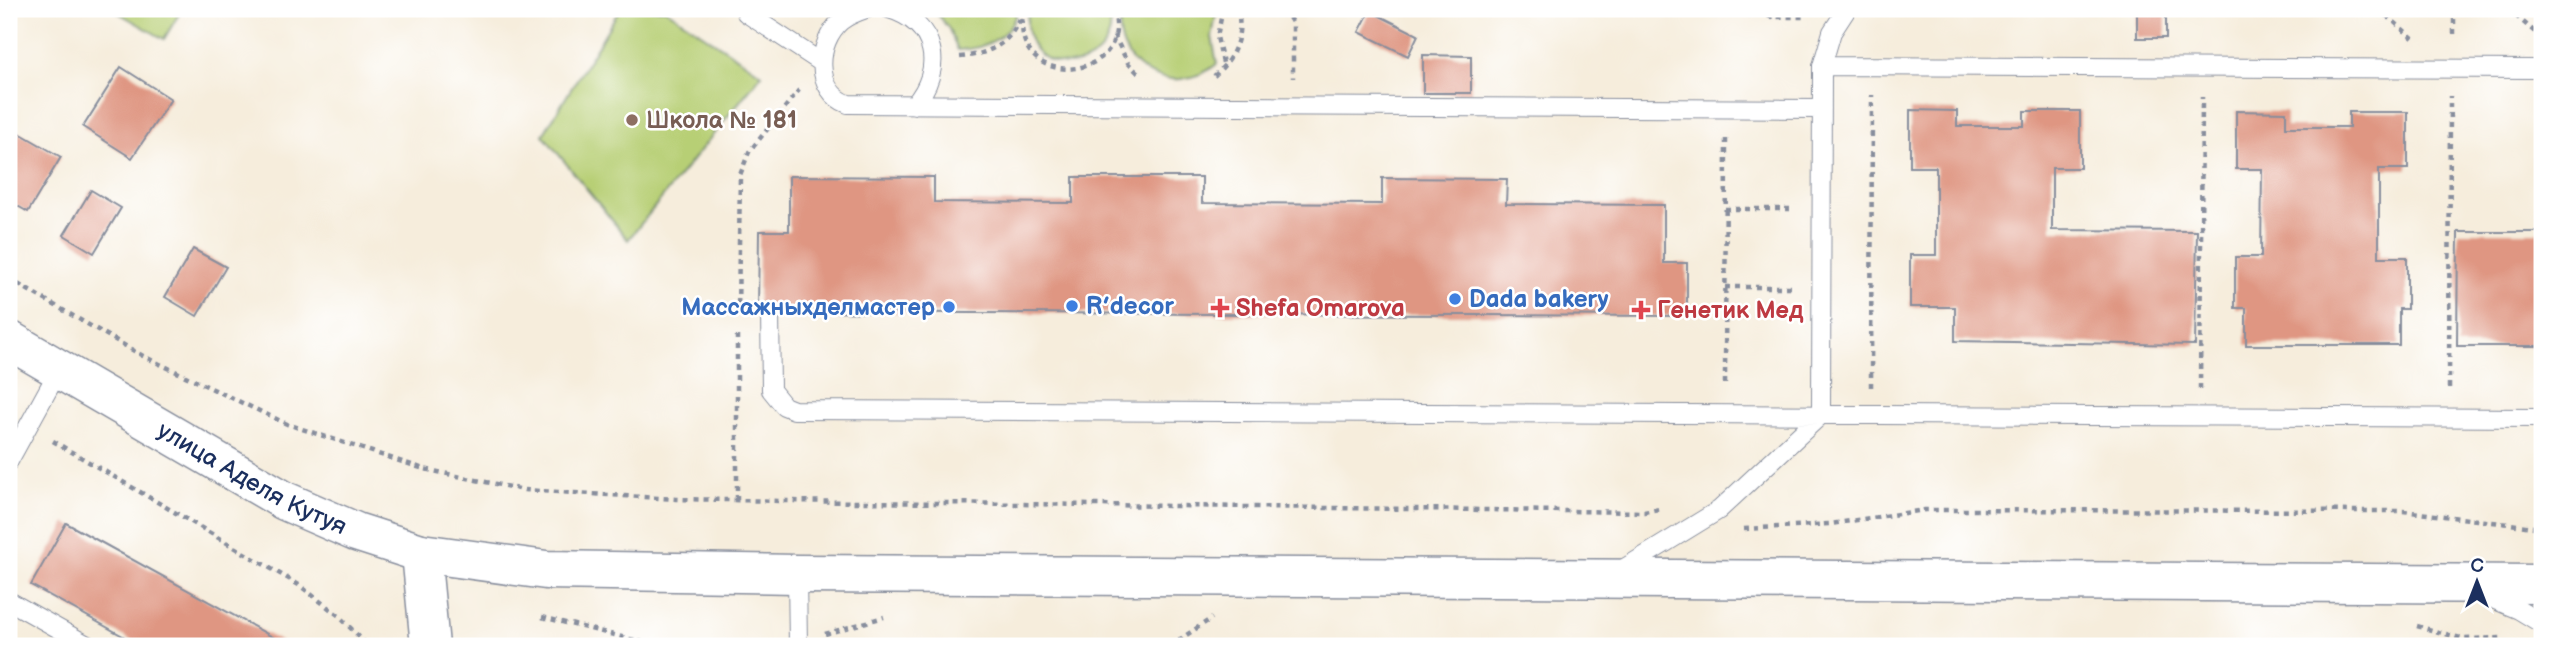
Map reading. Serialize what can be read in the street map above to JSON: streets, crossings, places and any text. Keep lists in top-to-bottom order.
{
  "streets": {
    "main road": ["улица Аделя Кутуя"]
  },
  "places": {
    "other": [
      "Школа № 181",
      "Dada bakery",
      "R’decor",
      "Массажныхделмастер"
    ],
    "health": ["Shefa Omarova", "Генетик Мед"]
  },
  "north": "top"
}
